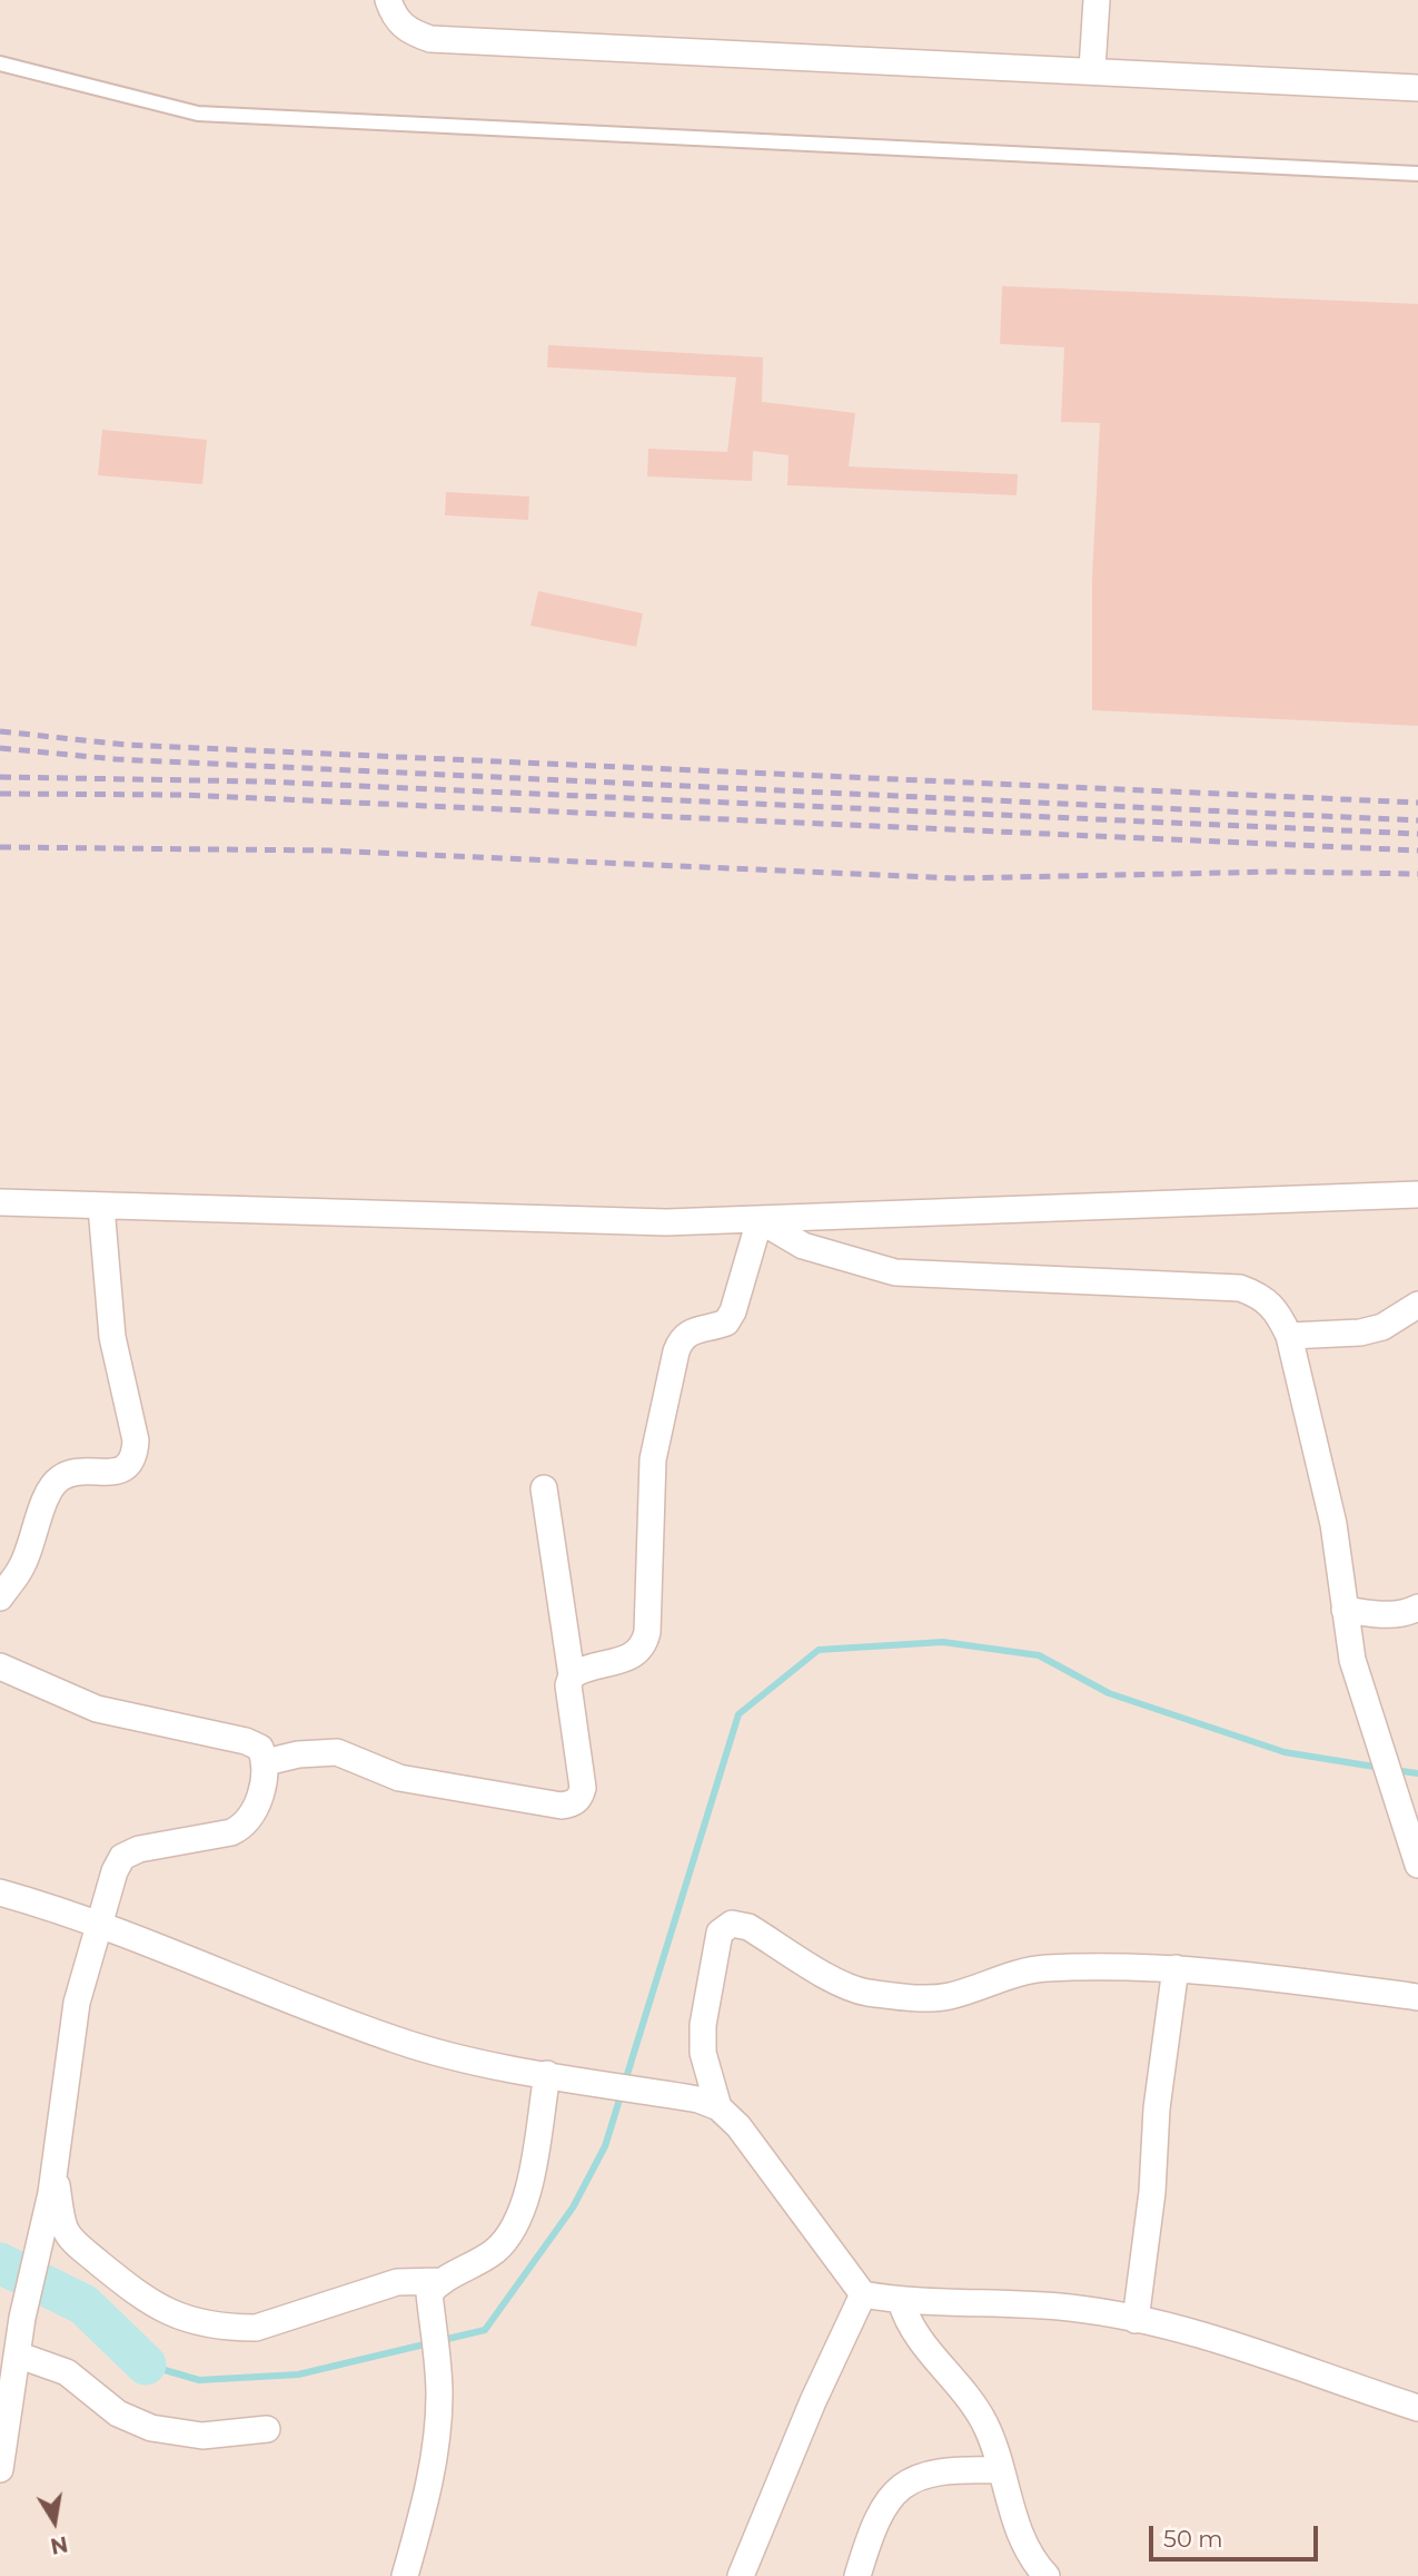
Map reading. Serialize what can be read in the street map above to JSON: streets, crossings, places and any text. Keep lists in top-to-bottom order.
{
  "scale_bar": "50 m",
  "north": "bottom"
}
